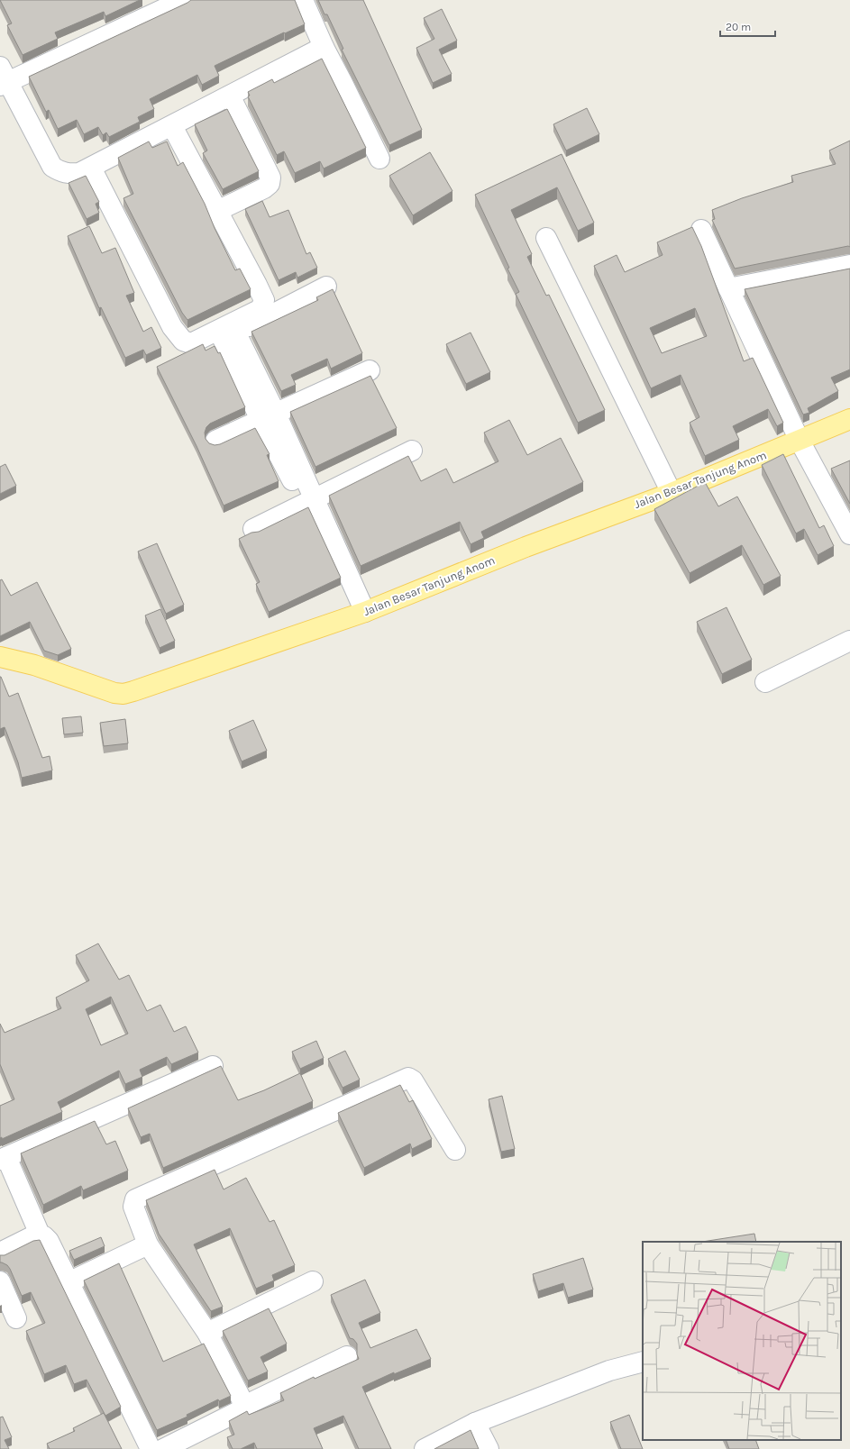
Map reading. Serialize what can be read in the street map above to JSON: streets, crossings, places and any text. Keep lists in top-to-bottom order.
{
  "streets": {
    "main road": ["Jalan Besar Tanjung Anom"]
  },
  "scale_bar": "20 m"
}
